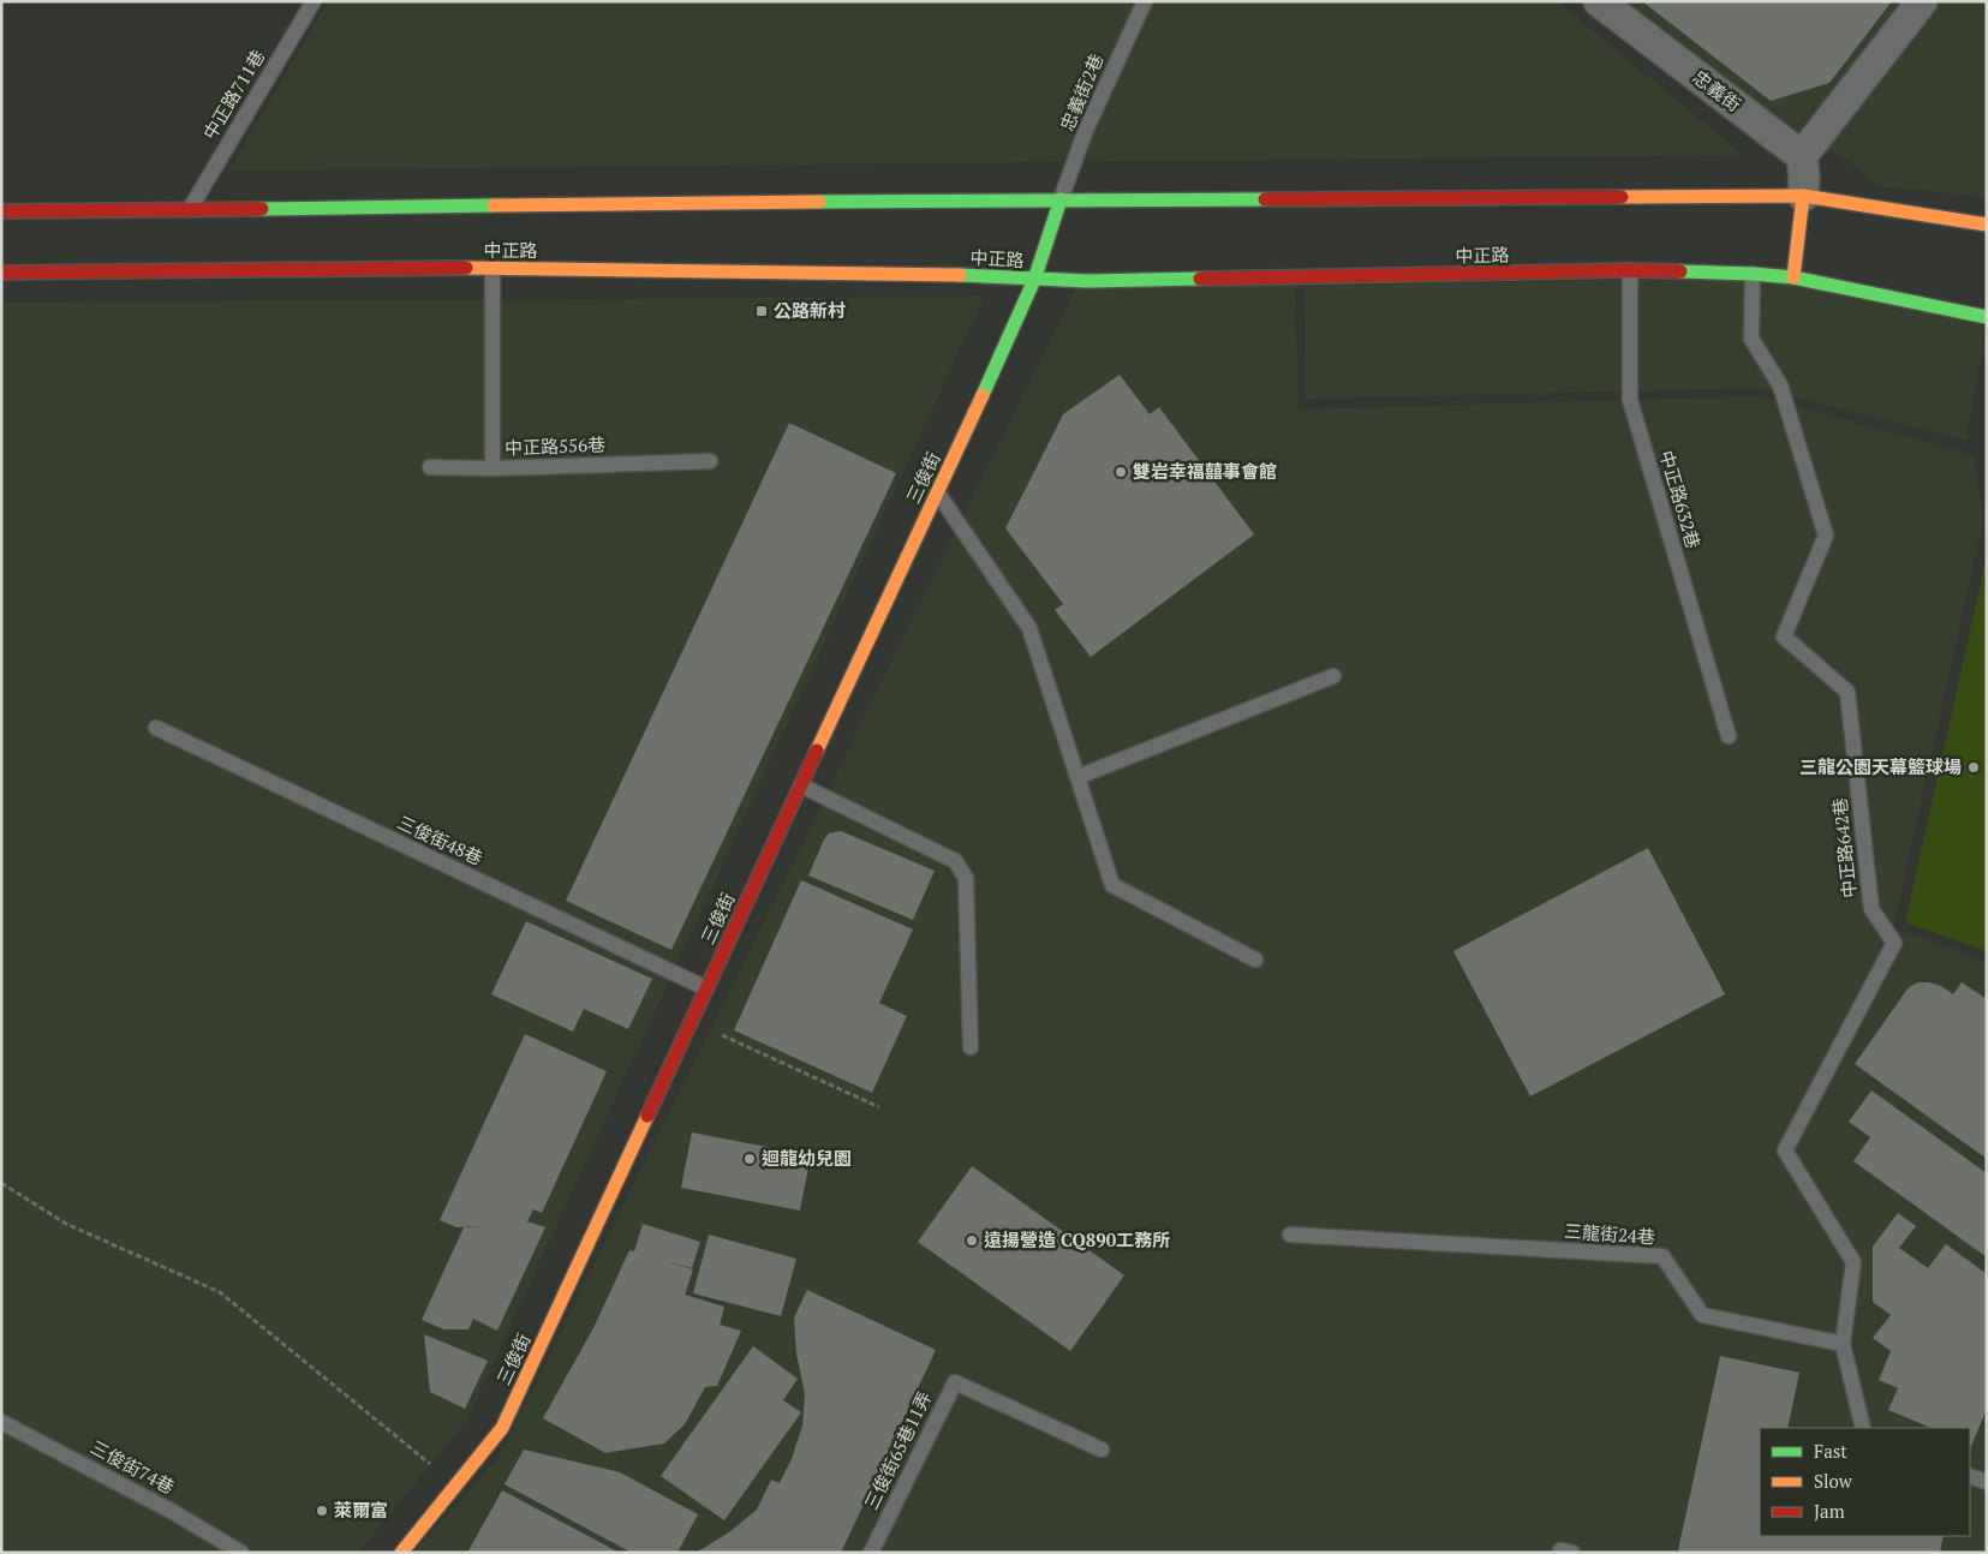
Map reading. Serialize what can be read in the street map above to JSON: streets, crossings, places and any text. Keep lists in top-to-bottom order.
{
  "streets": {
    "main road": ["中正路", "三俊街"],
    "street": ["忠義街"],
    "lane": [
      "忠義街2巷",
      "中正路711巷",
      "中正路556巷",
      "中正路632巷",
      "三俊街48巷",
      "中正路642巷",
      "三龍街24巷",
      "三俊街65巷11弄",
      "三俊街74巷"
    ]
  },
  "crossings": [
    ["忠義街2巷", "三俊街"],
    ["中正路", "中正路556巷"],
    ["中正路", "三俊街"],
    ["中正路", "中正路632巷"],
    ["中正路", "中正路642巷"],
    ["三俊街", "三俊街48巷"],
    ["中正路642巷", "三龍街24巷"]
  ],
  "places": {
    "transit": ["公路新村"],
    "other": [
      "雙岩幸福囍事會館",
      "三龍公園天幕籃球場",
      "迴龍幼兒園",
      "遠揚營造 CQ890工務所",
      "萊爾富"
    ]
  },
  "legend": ["Fast", "Slow", "Jam"]
}
